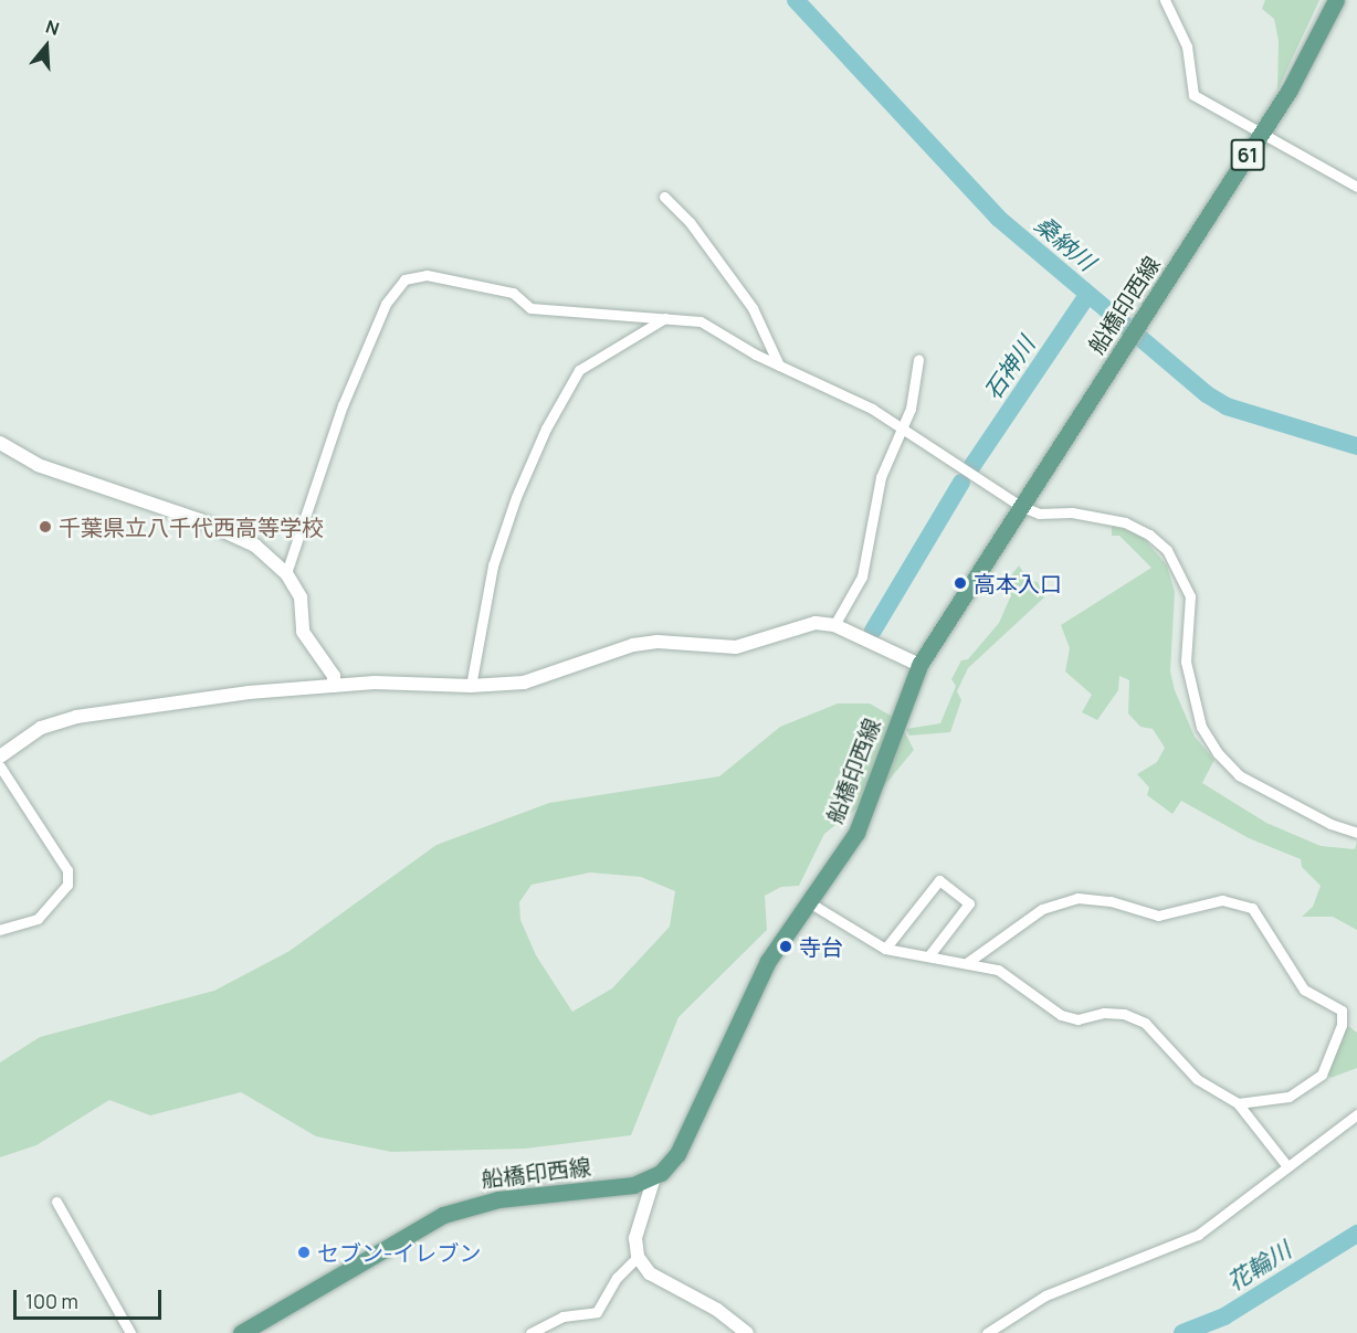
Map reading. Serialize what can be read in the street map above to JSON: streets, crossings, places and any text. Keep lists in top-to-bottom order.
{
  "streets": {
    "main road": ["61", "船橋印西線"]
  },
  "water": ["桑納川", "石神川", "花輪川"],
  "places": [
    "千葉県立八千代西高等学校",
    "高本入口",
    "寺台",
    "セブン-イレブン"
  ],
  "scale_bar": "100 m",
  "north": "top"
}
